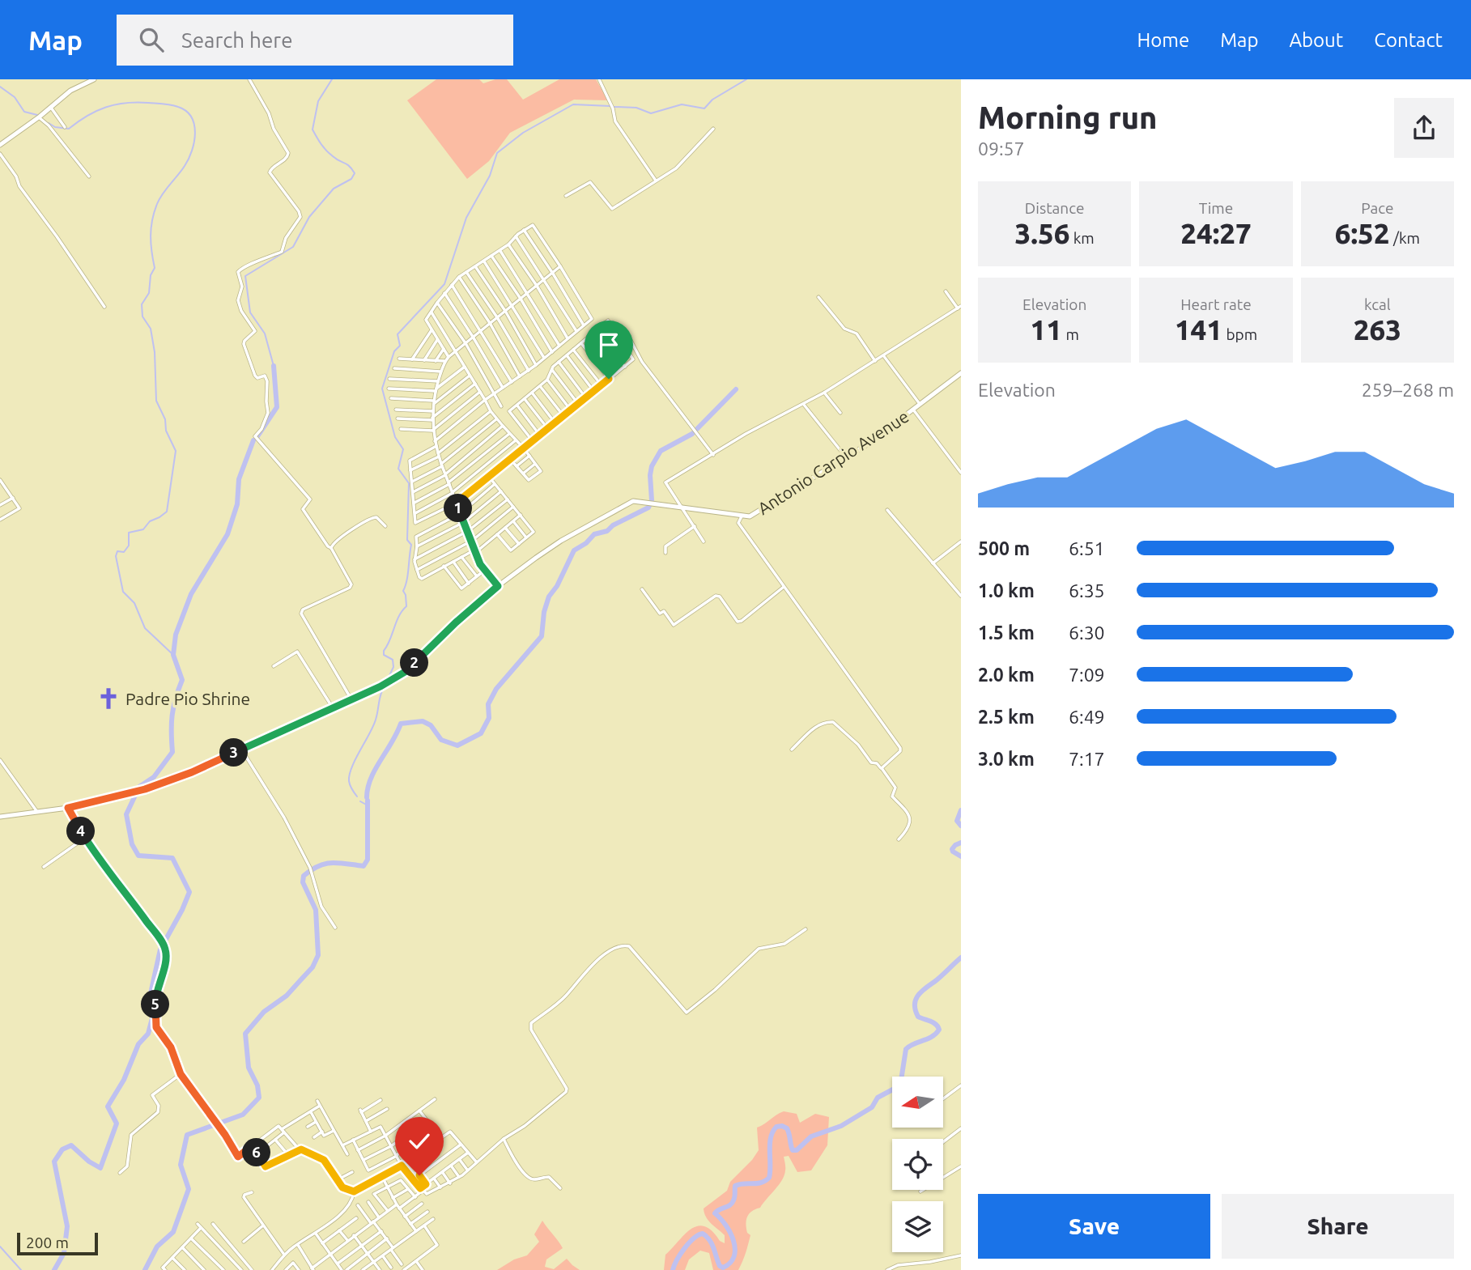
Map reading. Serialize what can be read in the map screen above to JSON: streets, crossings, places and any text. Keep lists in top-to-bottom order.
{
  "streets": {
    "street": ["Antonio Carpio Avenue"]
  },
  "places": {
    "church": ["Padre Pio Shrine"]
  },
  "scale_bar": "200 m",
  "north": "left",
  "page": {
    "header": "Map",
    "search": "Search here",
    "nav": [
      "Home",
      "Map",
      "About",
      "Contact"
    ],
    "heading": ["Morning run", "09:57"],
    "stats": [
      ["Distance", "3.56 km"],
      ["Time", "24:27"],
      ["Pace", "6:52 /km"],
      ["Elevation", "11 m"],
      ["Heart rate", "141 bpm"],
      ["kcal", "263"]
    ],
    "chart": ["Elevation", "259–268 m"],
    "pins": [
      "1",
      "2",
      "3",
      "4",
      "5",
      "6"
    ],
    "list": [
      {
        "name": "500 m",
        "note": "6:51"
      },
      {
        "name": "1.0 km",
        "note": "6:35"
      },
      {
        "name": "1.5 km",
        "note": "6:30"
      },
      {
        "name": "2.0 km",
        "note": "7:09"
      },
      {
        "name": "2.5 km",
        "note": "6:49"
      },
      {
        "name": "3.0 km",
        "note": "7:17"
      }
    ],
    "buttons": ["Save", "Share"],
    "scale": "200 m"
  }
}
